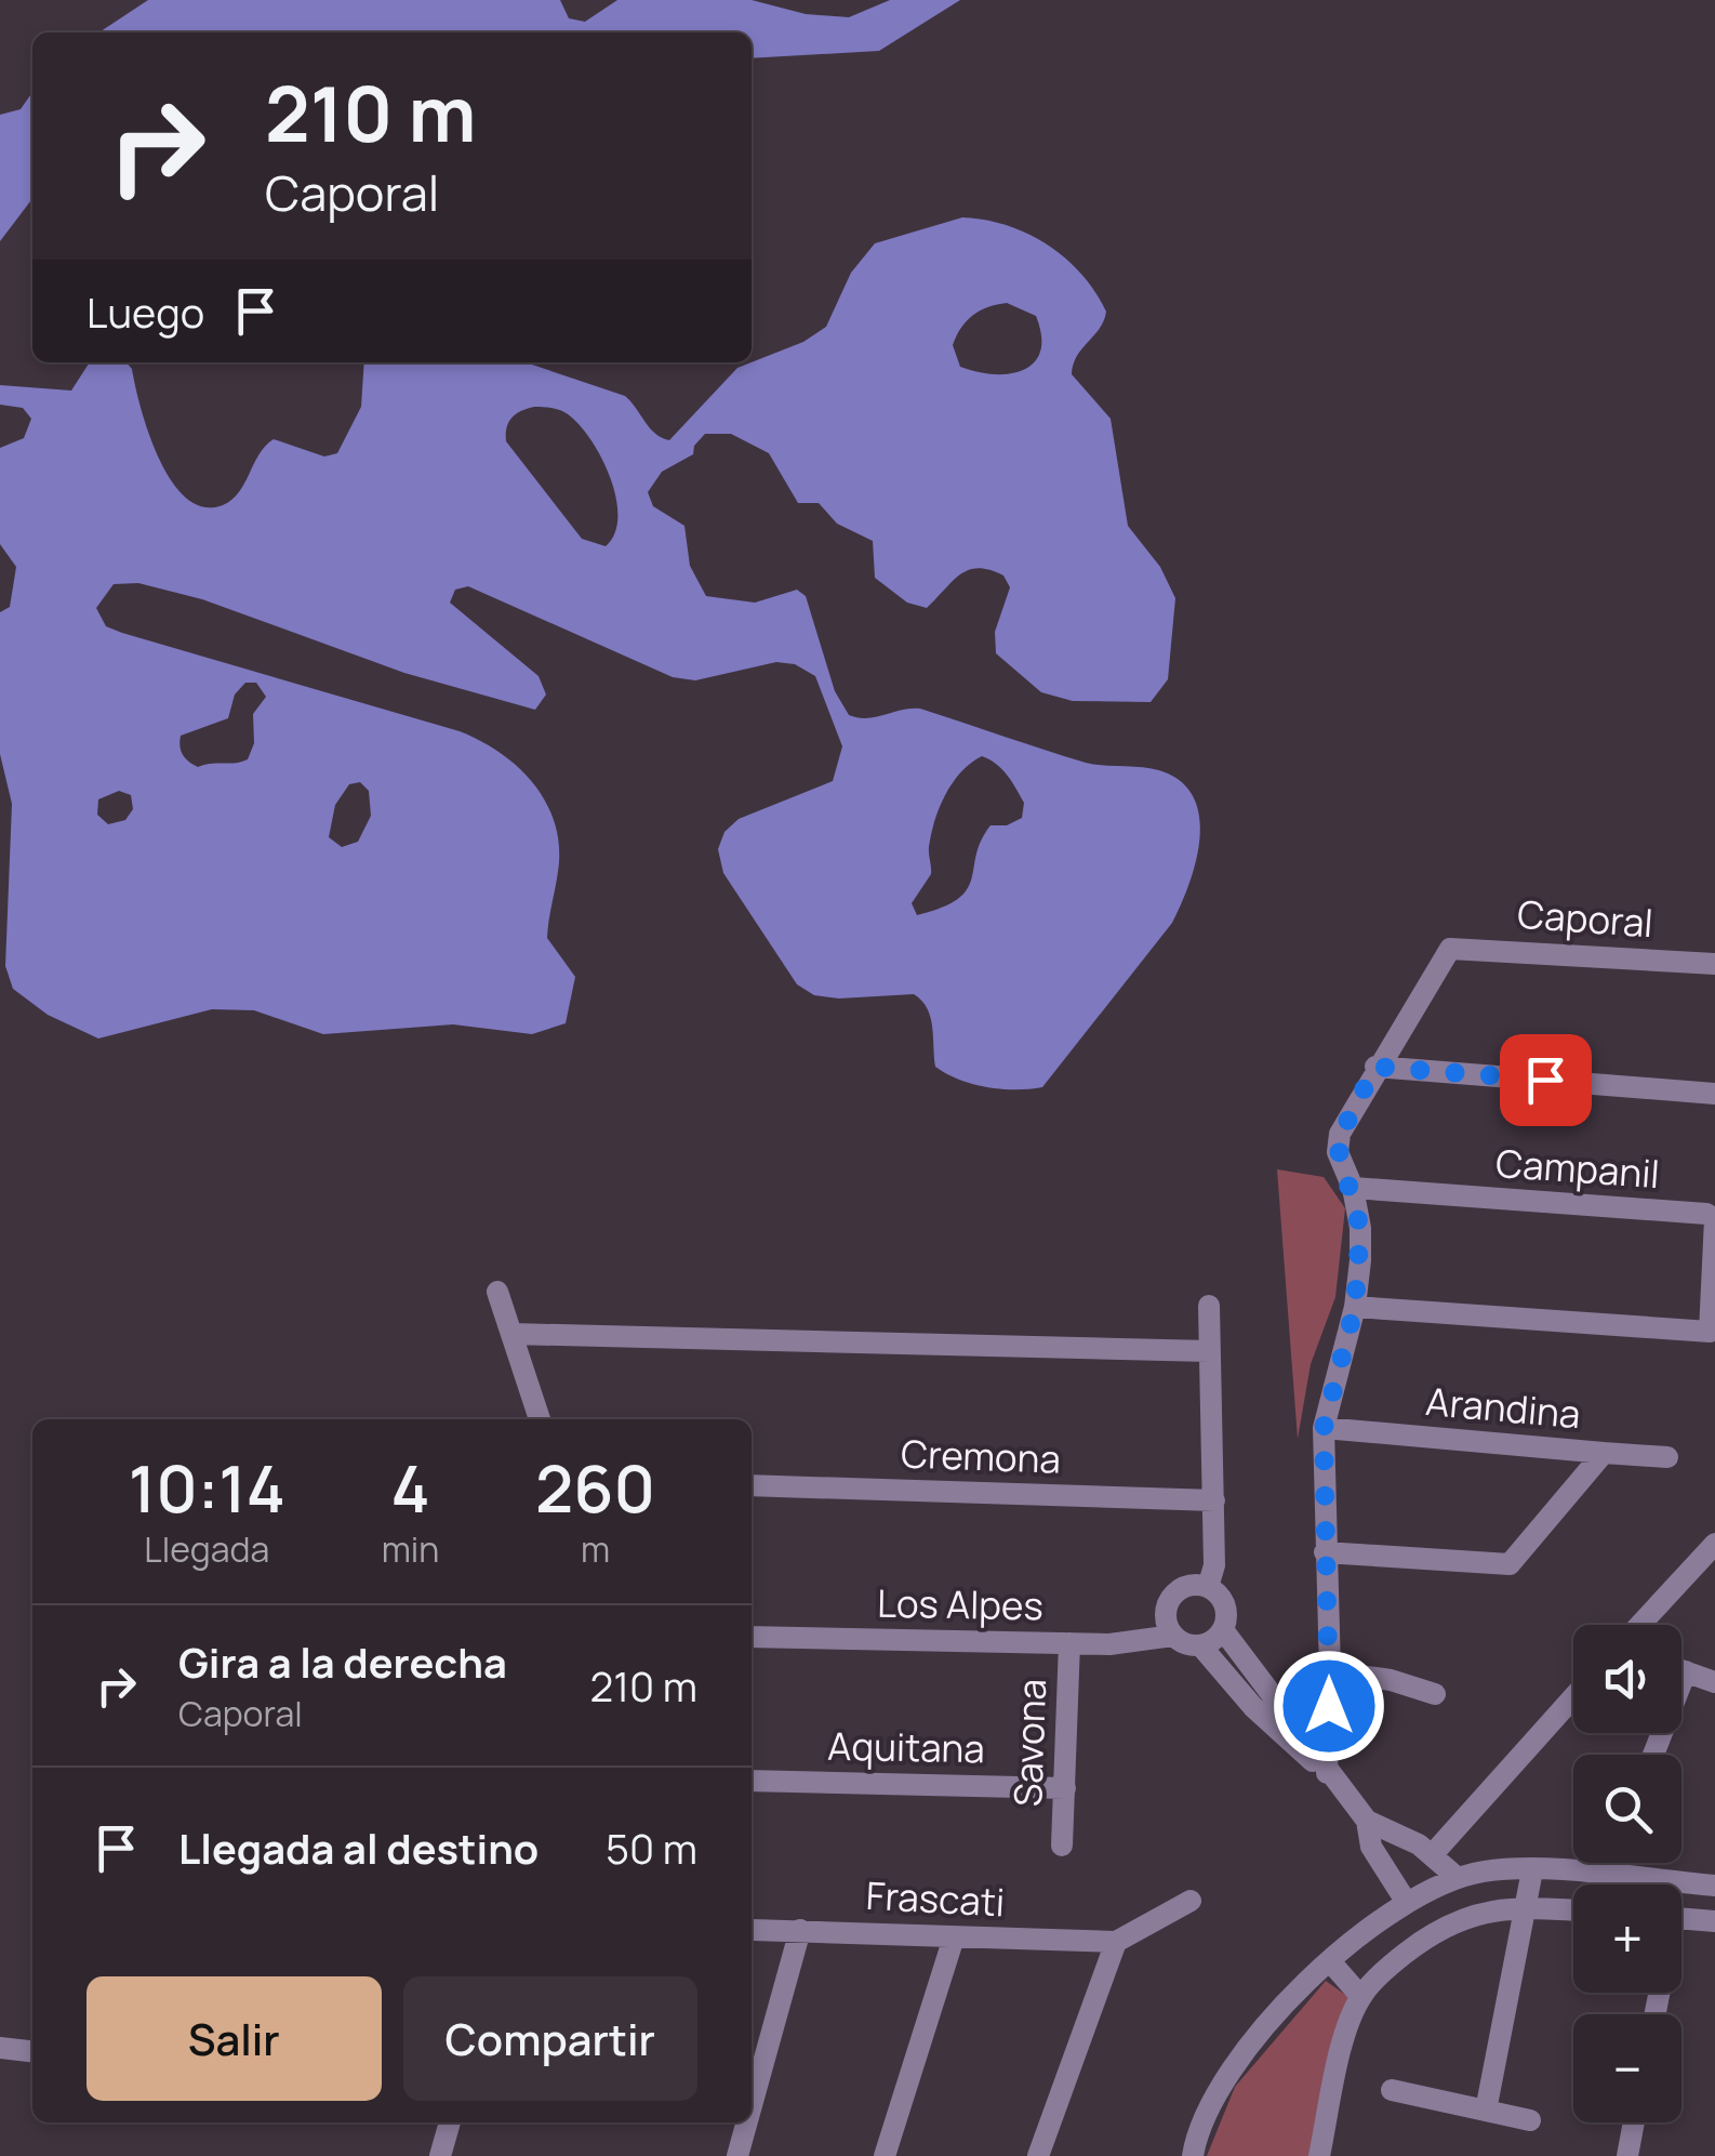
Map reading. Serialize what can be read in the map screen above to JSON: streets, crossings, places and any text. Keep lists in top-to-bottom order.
{
  "streets": {
    "street": [
      "Caporal",
      "Campanil",
      "Arandina",
      "Cremona",
      "Los Alpes",
      "Savona",
      "Aquitana",
      "Frascati"
    ]
  },
  "crossings": [
    ["Los Alpes", "Savona"],
    ["Savona", "Aquitana"]
  ],
  "page": {
    "turn": ["210 m", "Caporal"],
    "then": "Luego",
    "eta": [
      "10:14",
      "Llegada",
      "4",
      "min",
      "260",
      "m"
    ],
    "list": [
      {
        "name": "Gira a la derecha",
        "note": "Caporal",
        "value": "210 m"
      },
      {
        "name": "Llegada al destino",
        "value": "50 m"
      }
    ],
    "map_buttons": ["+", "−"],
    "buttons": ["Salir", "Compartir"]
  }
}
